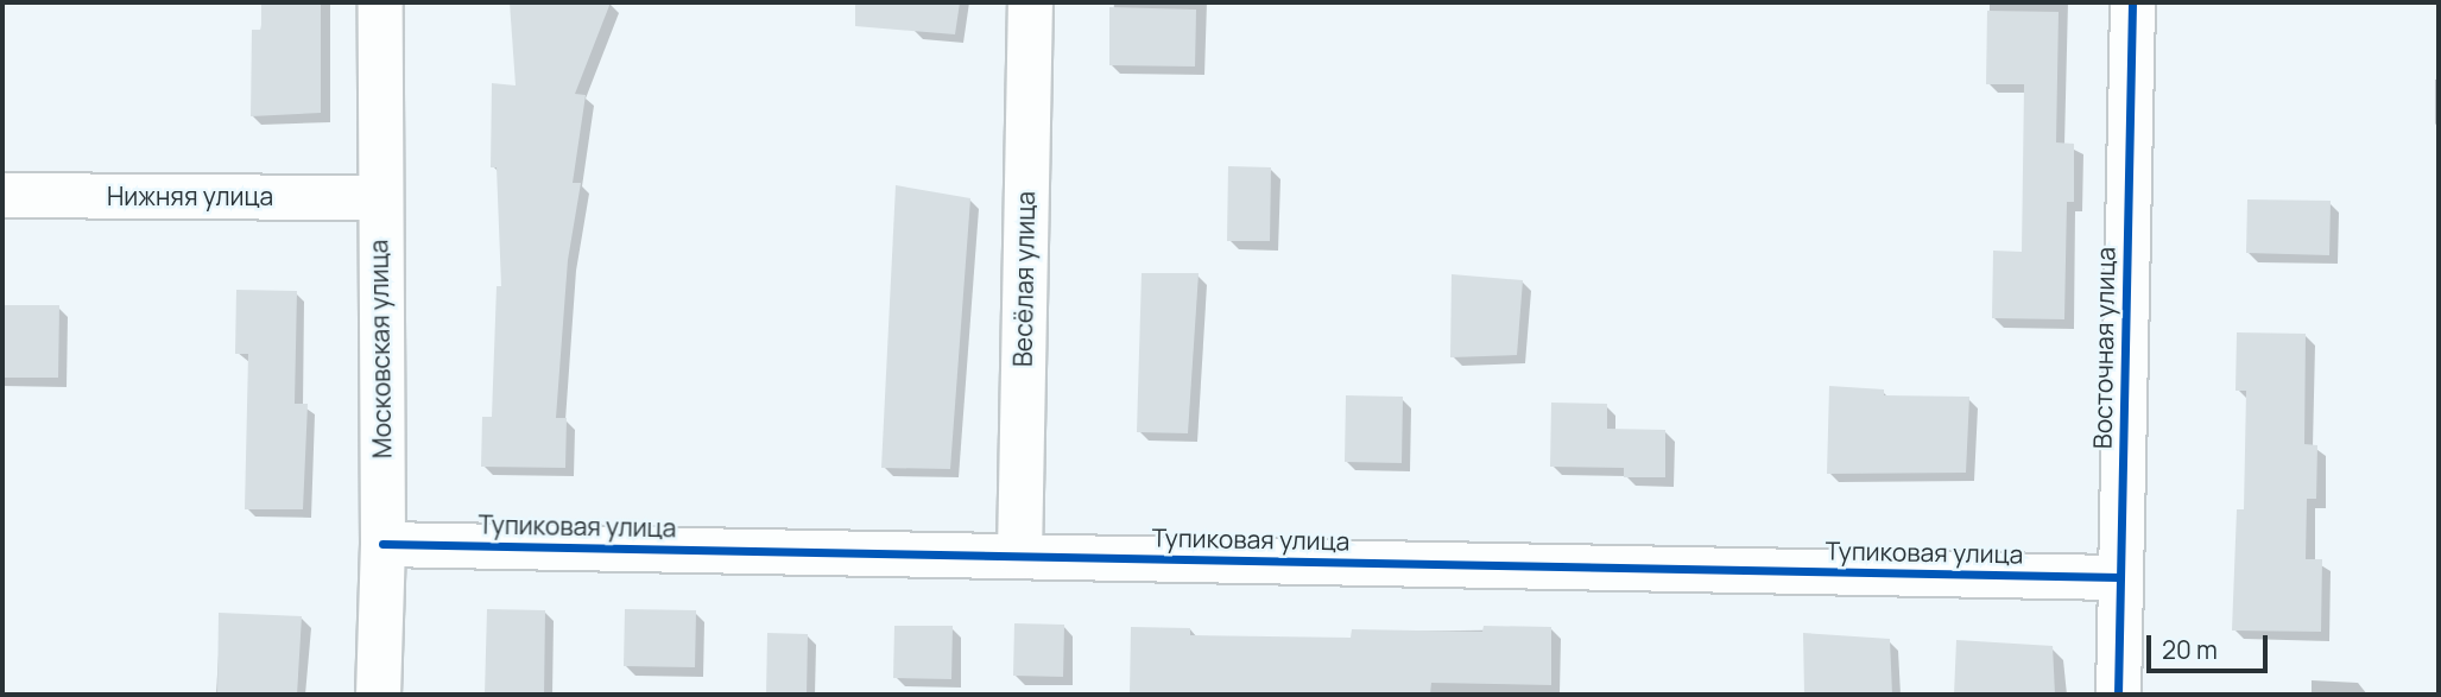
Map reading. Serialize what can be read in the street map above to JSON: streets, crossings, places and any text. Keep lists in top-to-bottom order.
{
  "streets": {
    "street": [
      "Нижняя улица",
      "Весёлая улица",
      "Восточная улица",
      "Московская улица",
      "Тупиковая улица"
    ]
  },
  "crossings": [
    ["Нижняя улица", "Московская улица"],
    ["Весёлая улица", "Тупиковая улица"],
    ["Восточная улица", "Тупиковая улица"],
    ["Московская улица", "Тупиковая улица"]
  ],
  "scale_bar": "20 m"
}
